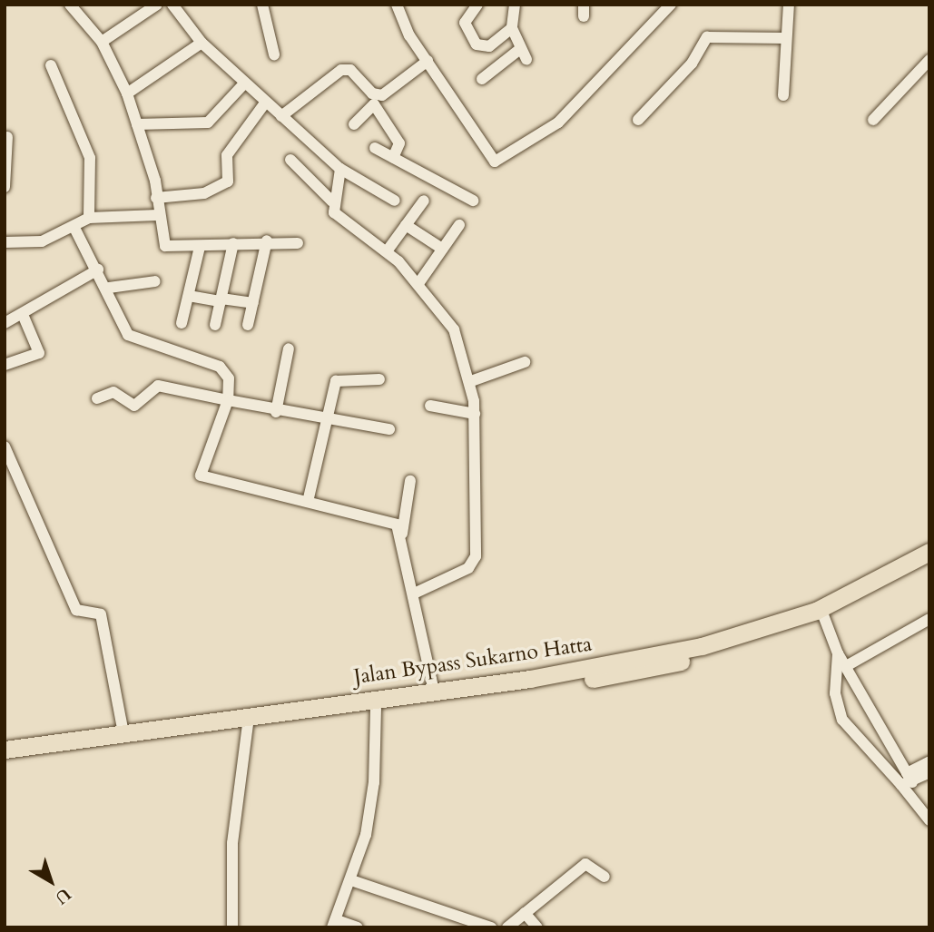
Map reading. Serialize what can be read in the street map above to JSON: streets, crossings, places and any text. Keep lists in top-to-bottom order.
{
  "streets": {
    "highway": ["Jalan Bypass Sukarno Hatta"]
  },
  "north": "bottom right"
}
